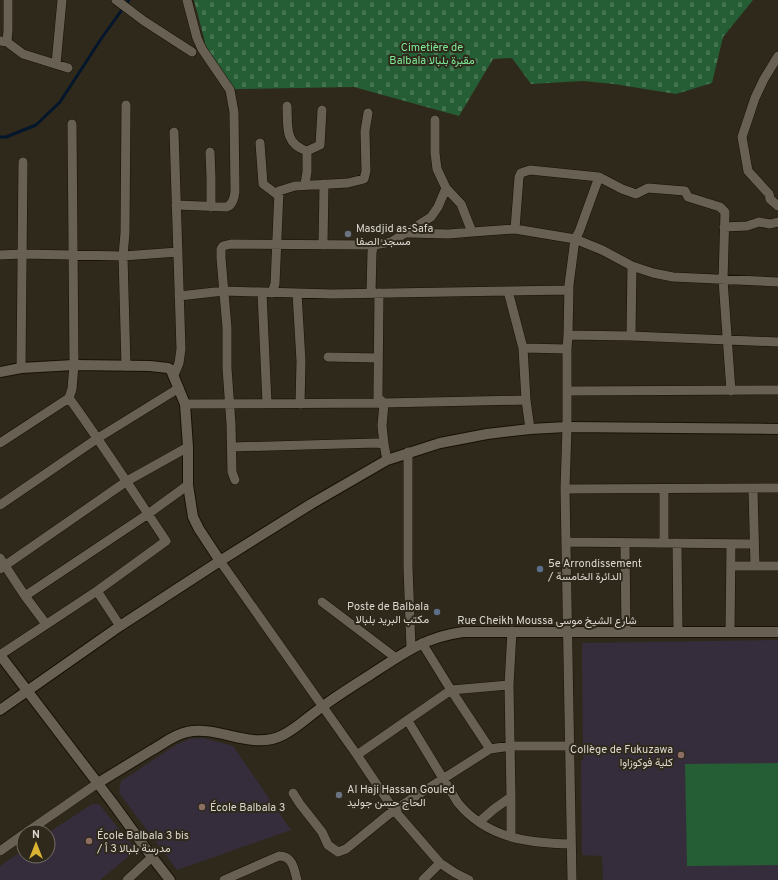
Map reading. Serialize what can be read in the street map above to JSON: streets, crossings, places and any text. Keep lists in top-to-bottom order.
{
  "streets": {
    "street": ["Rue Cheikh Moussa شارع الشيخ موسى"]
  },
  "parks": ["Cimetière de Balbala مقبرة بلبالا"],
  "places": [
    "Masdjid as-Safa مسجد الصفا",
    "5e Arrondissement / الدائرة الخامسة",
    "Poste de Balbala مكتب البريد بلبالا",
    "Collège de Fukuzawa كلية فوكوزاوا",
    "Al Haji Hassan Gouled الحاج حسن جوليد",
    "École Balbala 3",
    "École Balbala 3 bis / مدرسة بلبالا 3 أ"
  ],
  "north": "top"
}
